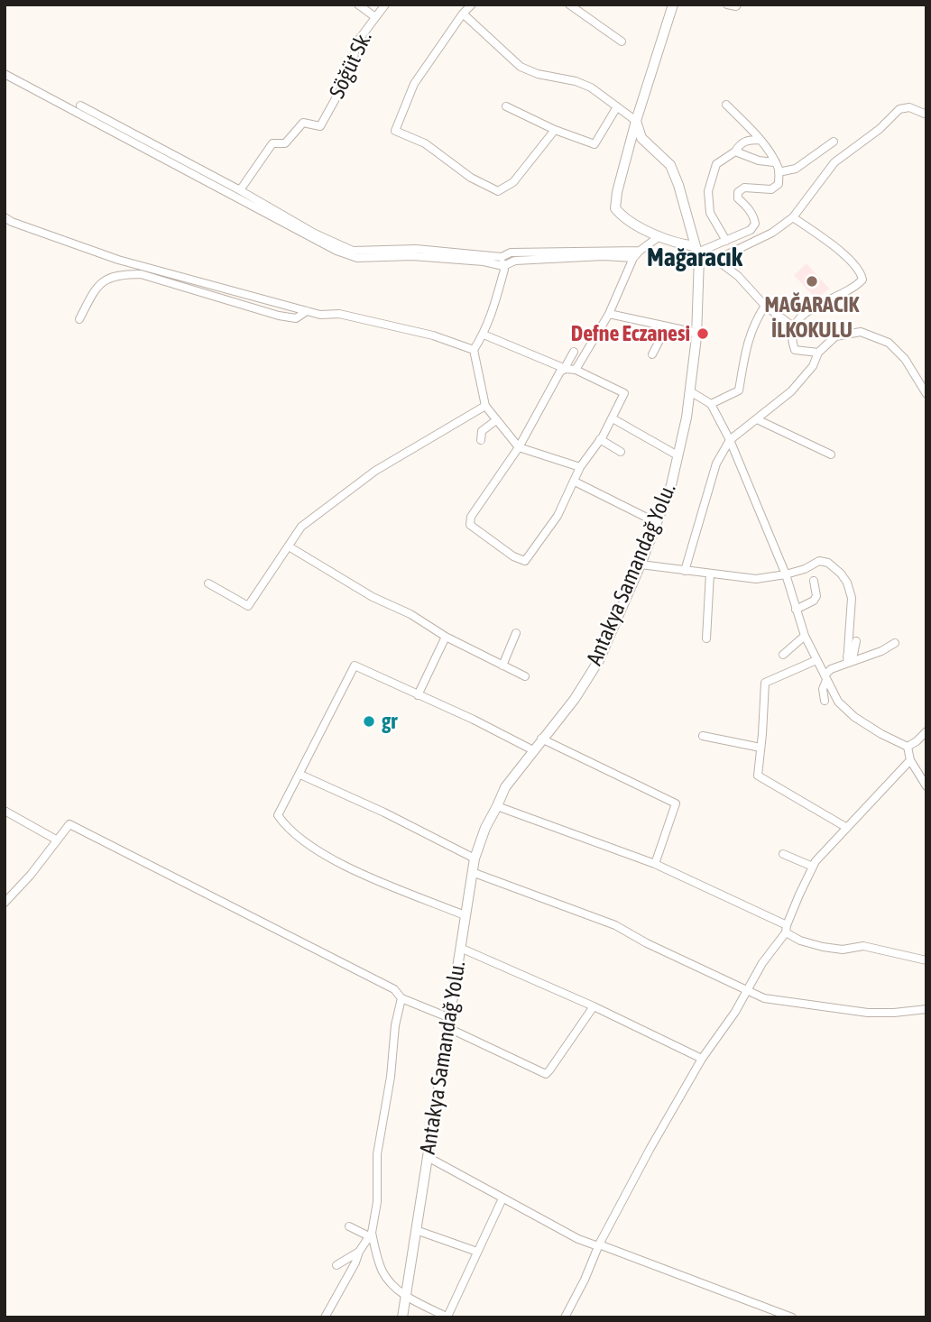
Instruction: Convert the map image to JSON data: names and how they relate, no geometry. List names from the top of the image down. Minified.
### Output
{"streets":{"street":["Söğüt Sk.","Antakya Samandağ Yolu."]},"districts":["Mağaracık"],"places":["MAĞARACIK İLKOKULU","Defne Eczanesi","gr"]}
